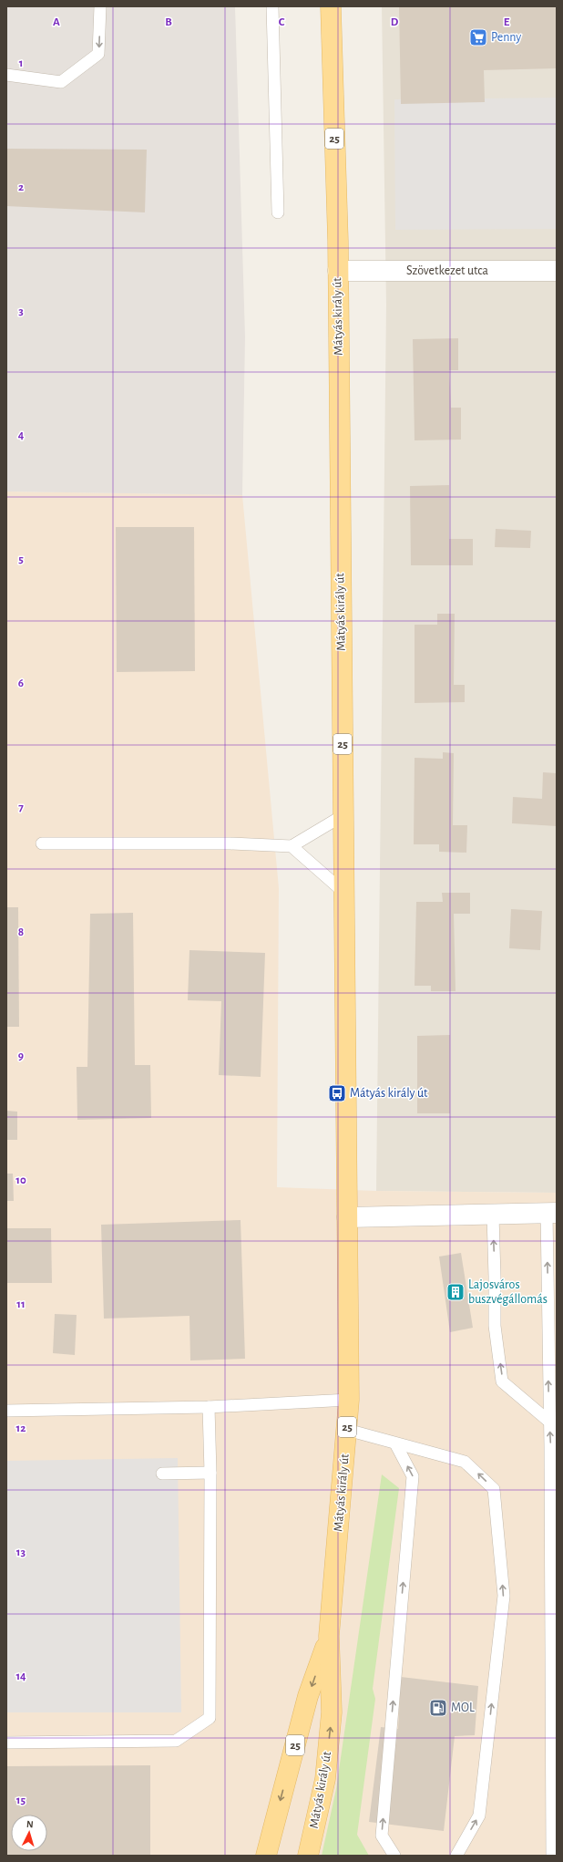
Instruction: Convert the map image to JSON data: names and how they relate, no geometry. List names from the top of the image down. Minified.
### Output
{"streets":{"main road":["25","Mátyás király út"],"street":["Szövetkezet utca"]},"crossings":[["Szövetkezet utca","Mátyás király út"]],"places":{"supermarket":["Penny"],"bus stop":["Mátyás király út"],"building":["Lajosváros buszvégállomás"],"fuel station":["MOL"]},"north":"top","grid":{"columns":["A","B","C","D","E"],"rows":["1","2","3","4","5","6","7","8","9","10","11","12","13","14","15"]}}
